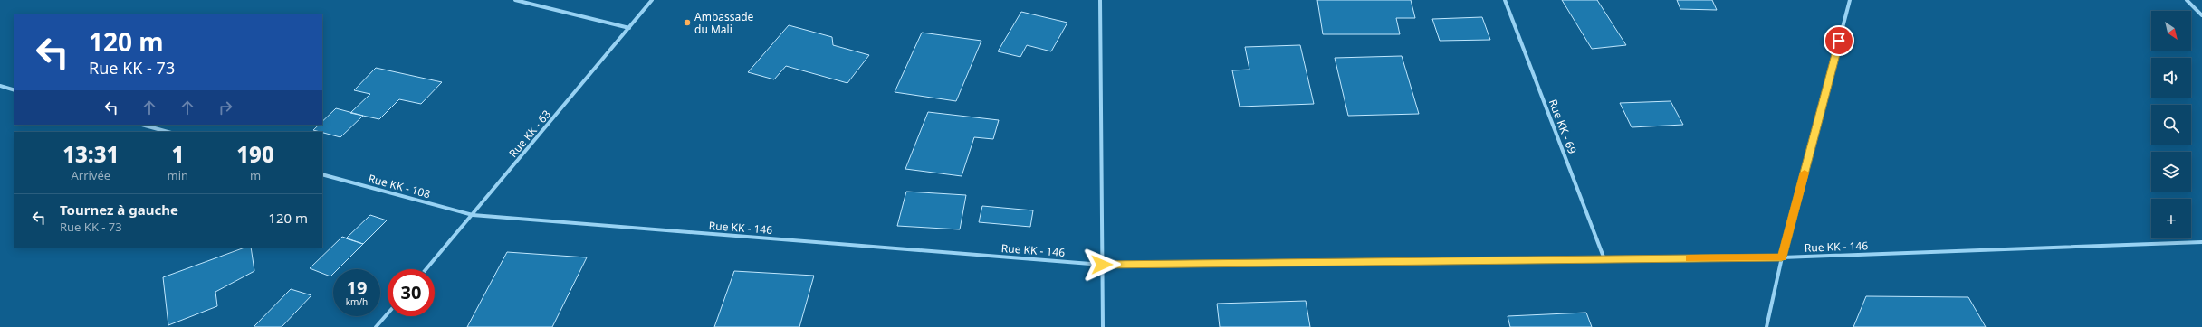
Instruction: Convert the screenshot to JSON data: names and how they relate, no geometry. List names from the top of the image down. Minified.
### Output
{"streets":{"street":["Rue KK - 69","Rue KK - 63","Rue KK - 108","Rue KK - 146"]},"crossings":[["Rue KK - 69","Rue KK - 146"],["Rue KK - 63","Rue KK - 108"],["Rue KK - 63","Rue KK - 146"],["Rue KK - 108","Rue KK - 146"]],"places":["Ambassade du Mali"],"north":"bottom right","page":{"map_buttons":"+","turn":["120 m","Rue KK - 73"],"eta":["13:31","Arrivée","1","min","190","m"],"list":[{"name":"Tournez à gauche","note":"Rue KK - 73","value":"120 m"}],"speed":"19 km/h","limit":"30"}}
